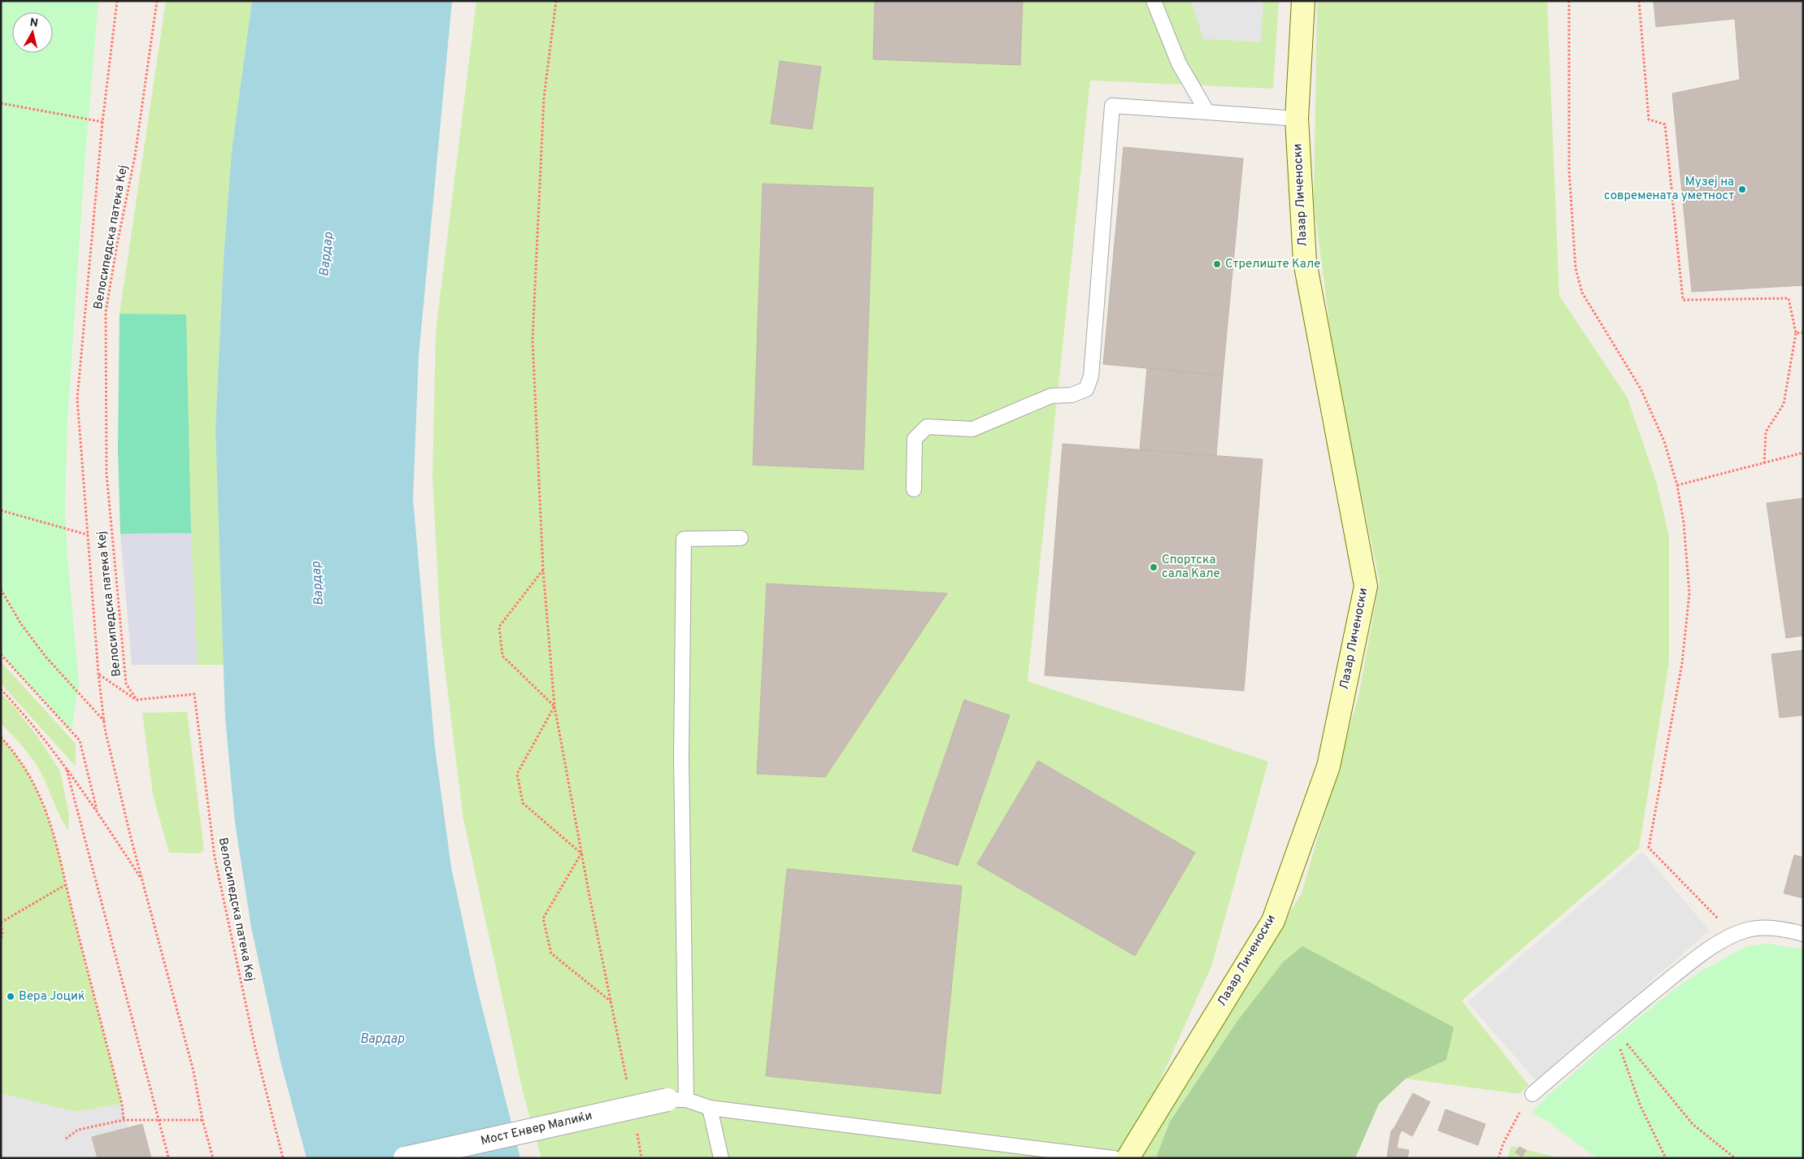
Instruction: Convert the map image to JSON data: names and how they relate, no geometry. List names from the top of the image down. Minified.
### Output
{"streets":{"street":["Лазар Личеноски","Мост Енвер Малиќи"],"path":["Велосипедска патека Кеј"]},"water":["Вардар"],"places":["Музеј на современата уметност","Стрелиште Кале","Спортска сала Кале","Вера Јоциќ"],"north":"top"}
